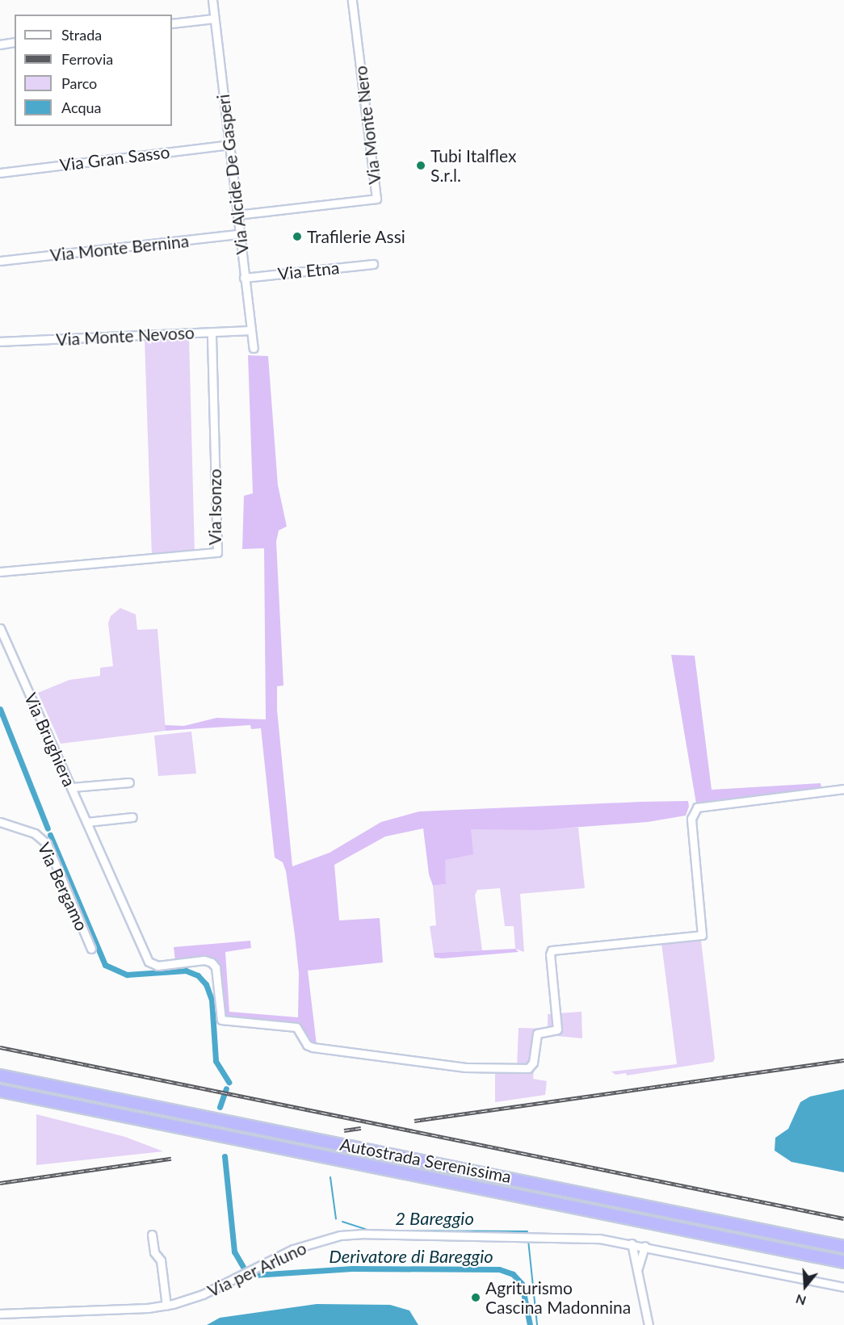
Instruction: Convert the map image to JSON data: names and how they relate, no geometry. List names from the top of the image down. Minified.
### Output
{"streets":{"highway":["Autostrada Serenissima"],"street":["Via Monte Nero","Via Gran Sasso","Via Alcide De Gasperi","Via Monte Bernina","Via Etna","Via Monte Nevoso","Via Isonzo","Via Brughiera","Via Bergamo","Via per Arluno"]},"crossings":[["Via Monte Nero","Via Alcide De Gasperi"],["Via Gran Sasso","Via Alcide De Gasperi"],["Via Alcide De Gasperi","Via Monte Bernina"],["Via Alcide De Gasperi","Via Etna"],["Via Alcide De Gasperi","Via Monte Nevoso"],["Via Monte Nevoso","Via Isonzo"]],"water":["2 Bareggio","Derivatore di Bareggio"],"places":["Tubi Italflex S.r.l.","Trafilerie Assi","Agriturismo Cascina Madonnina"],"legend":["Strada","Ferrovia","Parco","Acqua"],"north":"bottom"}
